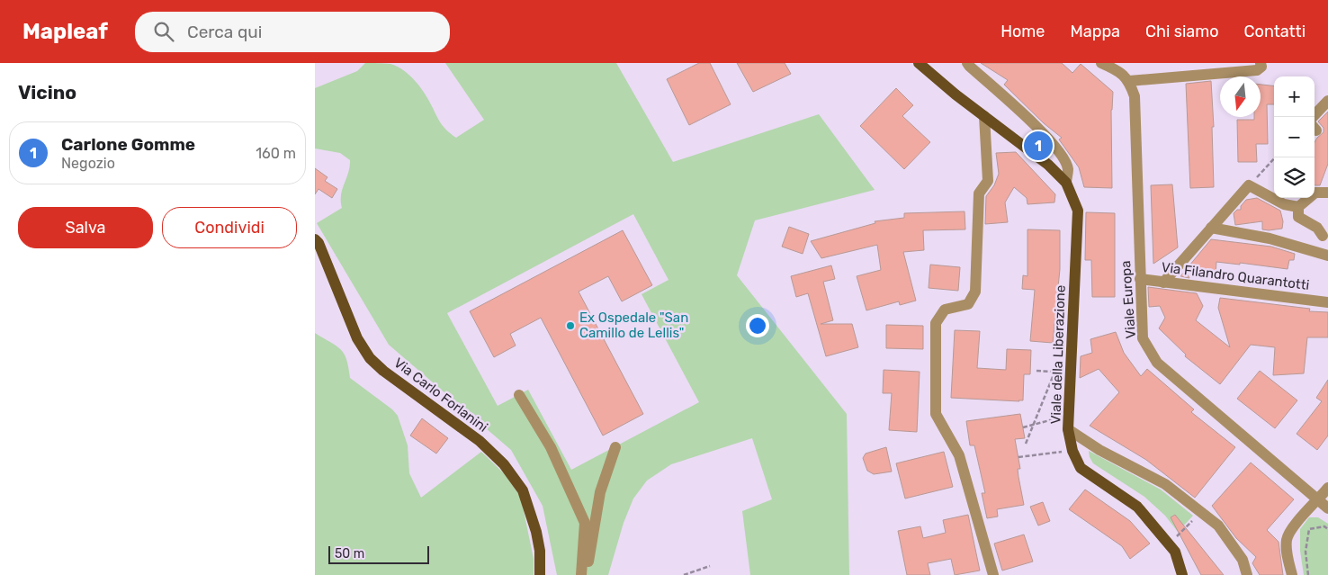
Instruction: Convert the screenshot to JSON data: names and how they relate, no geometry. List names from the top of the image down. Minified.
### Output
{"streets":{"main road":["Viale della Liberazione","Via Carlo Forlanini"],"street":["Via Filandro Quarantotti","Viale Europa"]},"crossings":[["Via Filandro Quarantotti","Viale Europa"]],"places":["Ex Ospedale \"San Camillo de Lellis\""],"scale_bar":"50 m","north":"bottom","page":{"header":"Mapleaf","search":"Cerca qui","nav":["Home","Mappa","Chi siamo","Contatti"],"heading":"Vicino","map_buttons":["+","−"],"list":[{"mark":"1","name":"Carlone Gomme","note":"Negozio","value":"160 m"}],"pins":"1","buttons":["Salva","Condividi"],"scale":"50 m"}}
